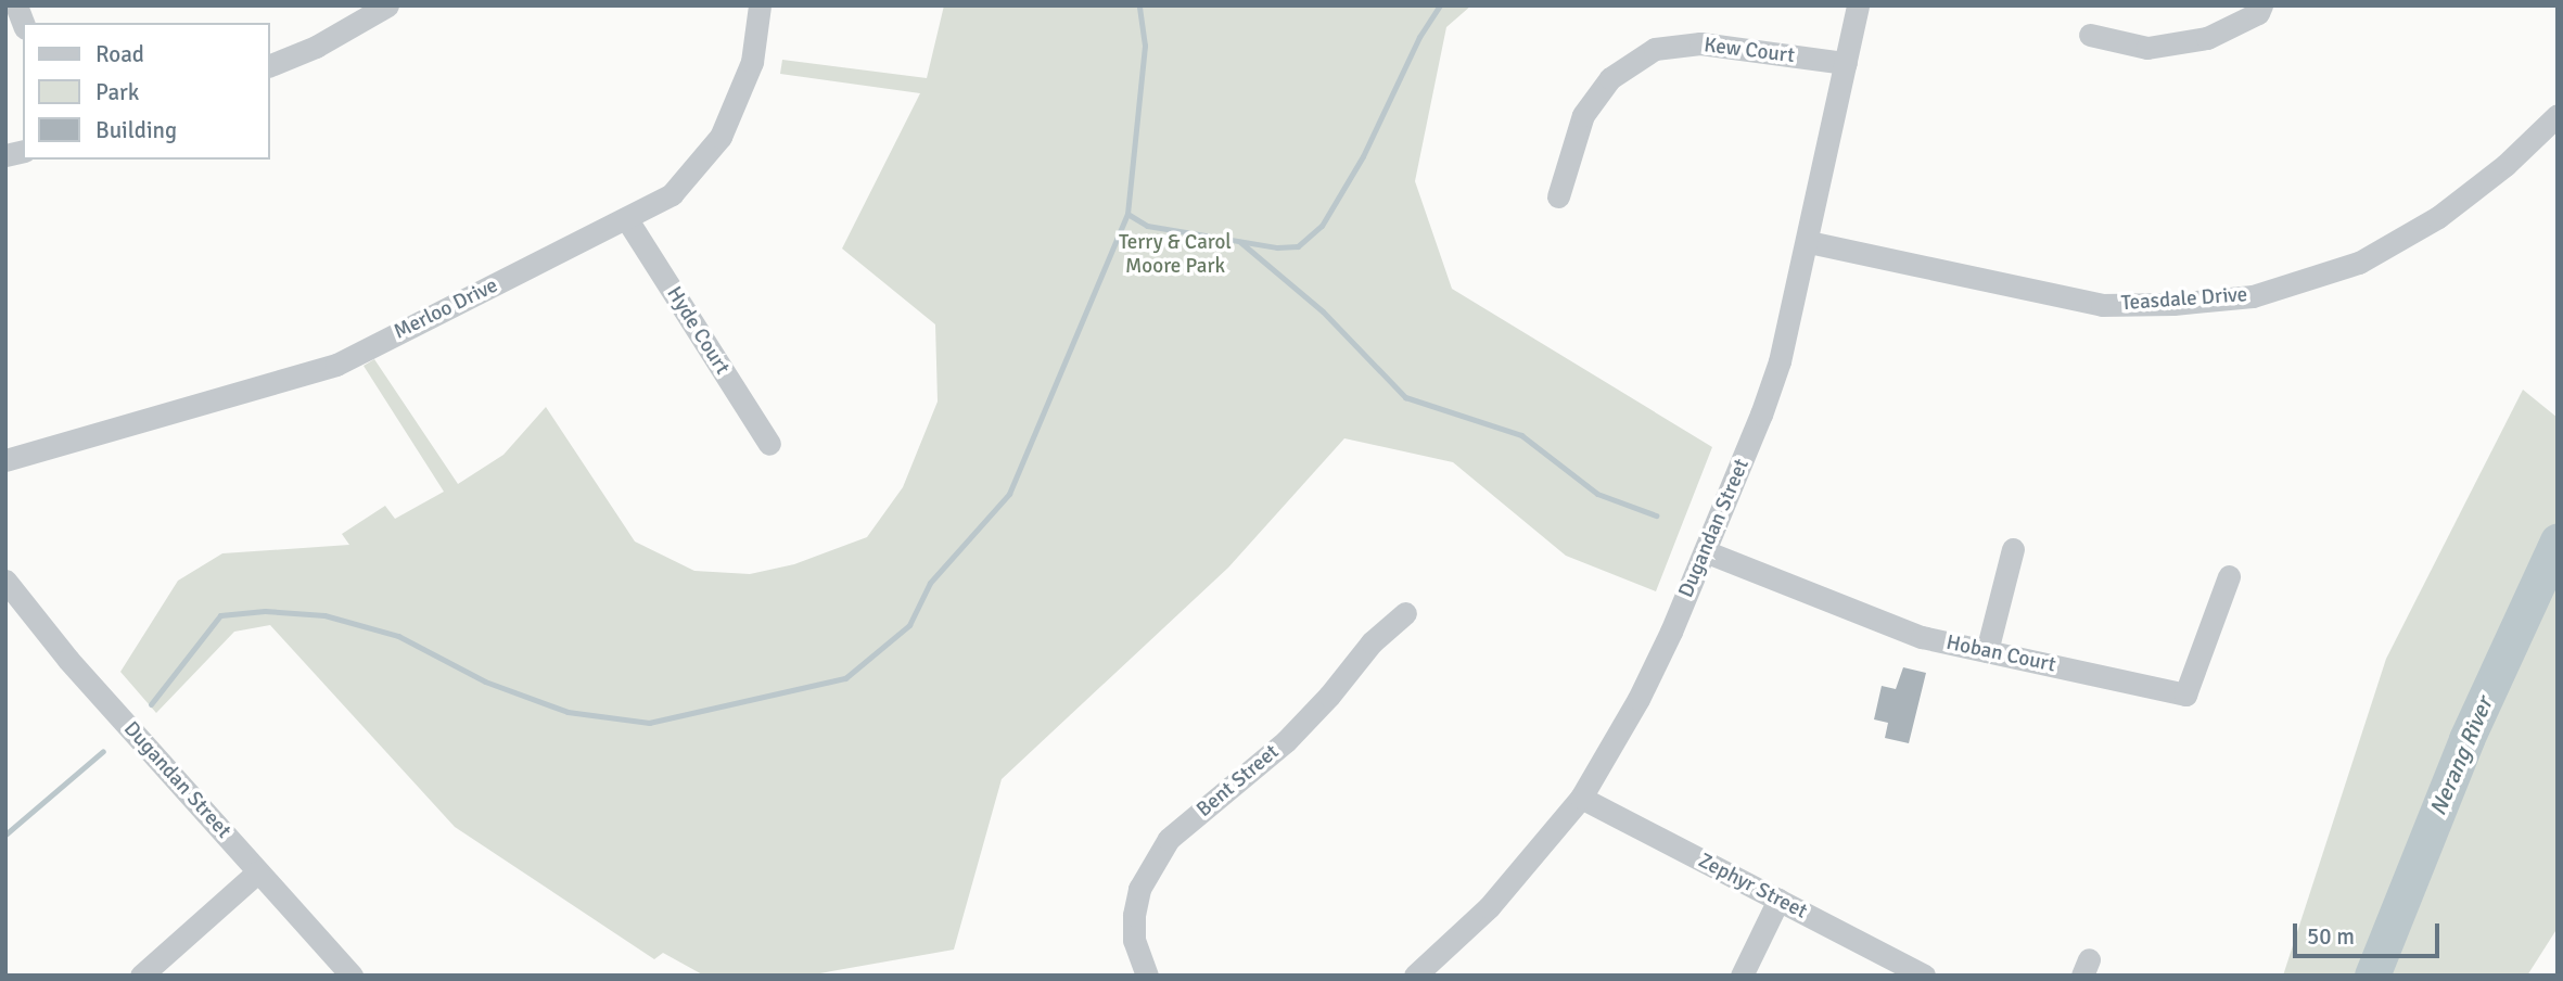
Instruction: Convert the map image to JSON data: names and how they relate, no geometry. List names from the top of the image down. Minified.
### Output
{"streets":{"street":["Kew Court","Teasdale Drive","Merloo Drive","Hyde Court","Dugandan Street","Hoban Court","Bent Street","Zephyr Street"]},"crossings":[["Kew Court","Dugandan Street"],["Teasdale Drive","Dugandan Street"],["Merloo Drive","Hyde Court"],["Dugandan Street","Hoban Court"],["Dugandan Street","Zephyr Street"]],"water":["Nerang River"],"parks":["Terry & Carol Moore Park"],"legend":["Road","Park","Building"],"scale_bar":"50 m"}
